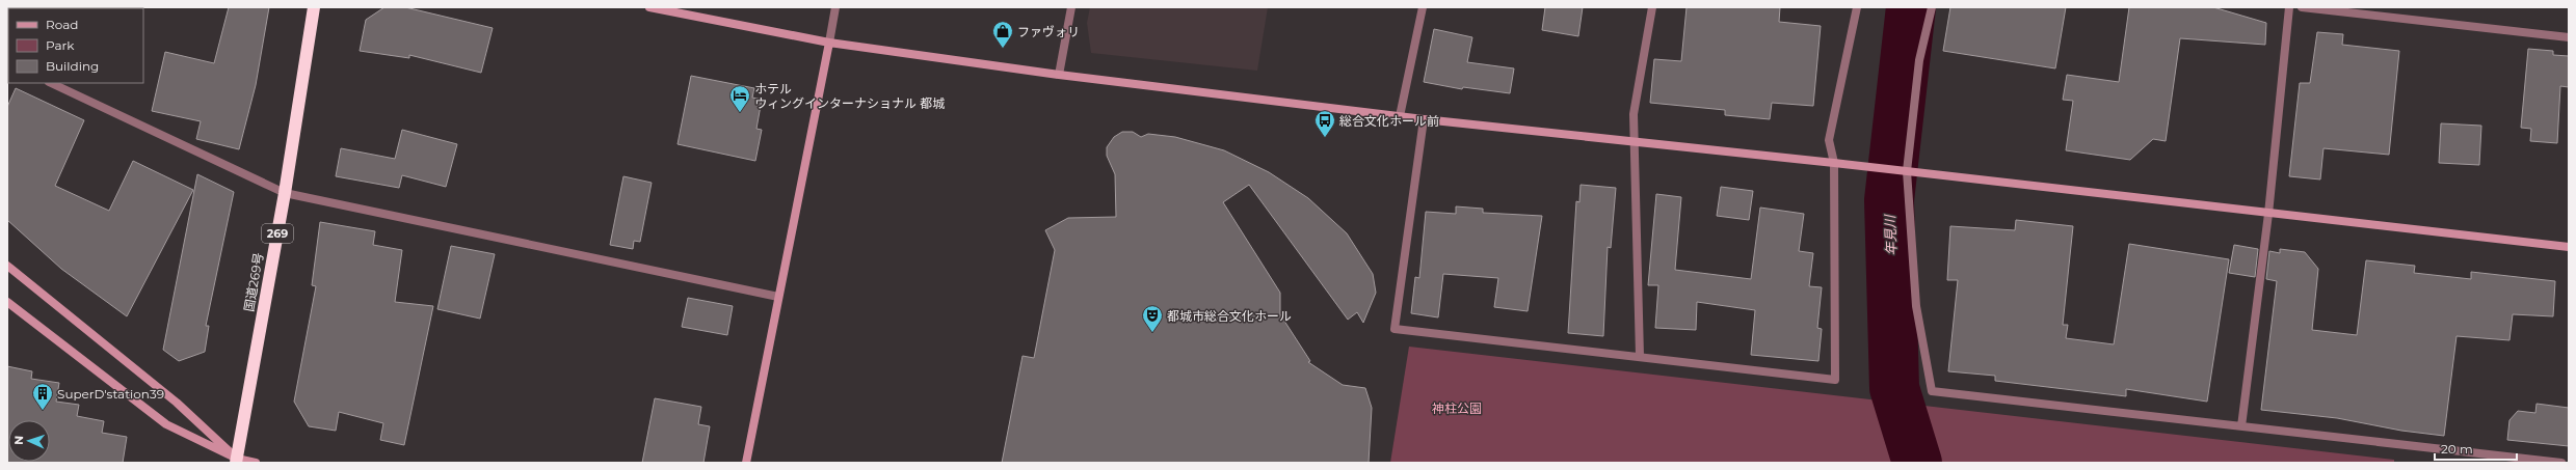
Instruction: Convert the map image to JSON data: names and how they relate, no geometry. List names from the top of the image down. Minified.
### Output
{"streets":{"highway":["269","国道269号"]},"water":["年見川"],"parks":["神柱公園"],"places":{"shop":["ファヴォリ"],"hotel":["ホテル ウィングインターナショナル 都城"],"bus stop":["総合文化ホール前"],"theatre":["都城市総合文化ホール"],"building":["SuperD'station39"]},"legend":["Road","Park","Building"],"scale_bar":"20 m","north":"left"}
